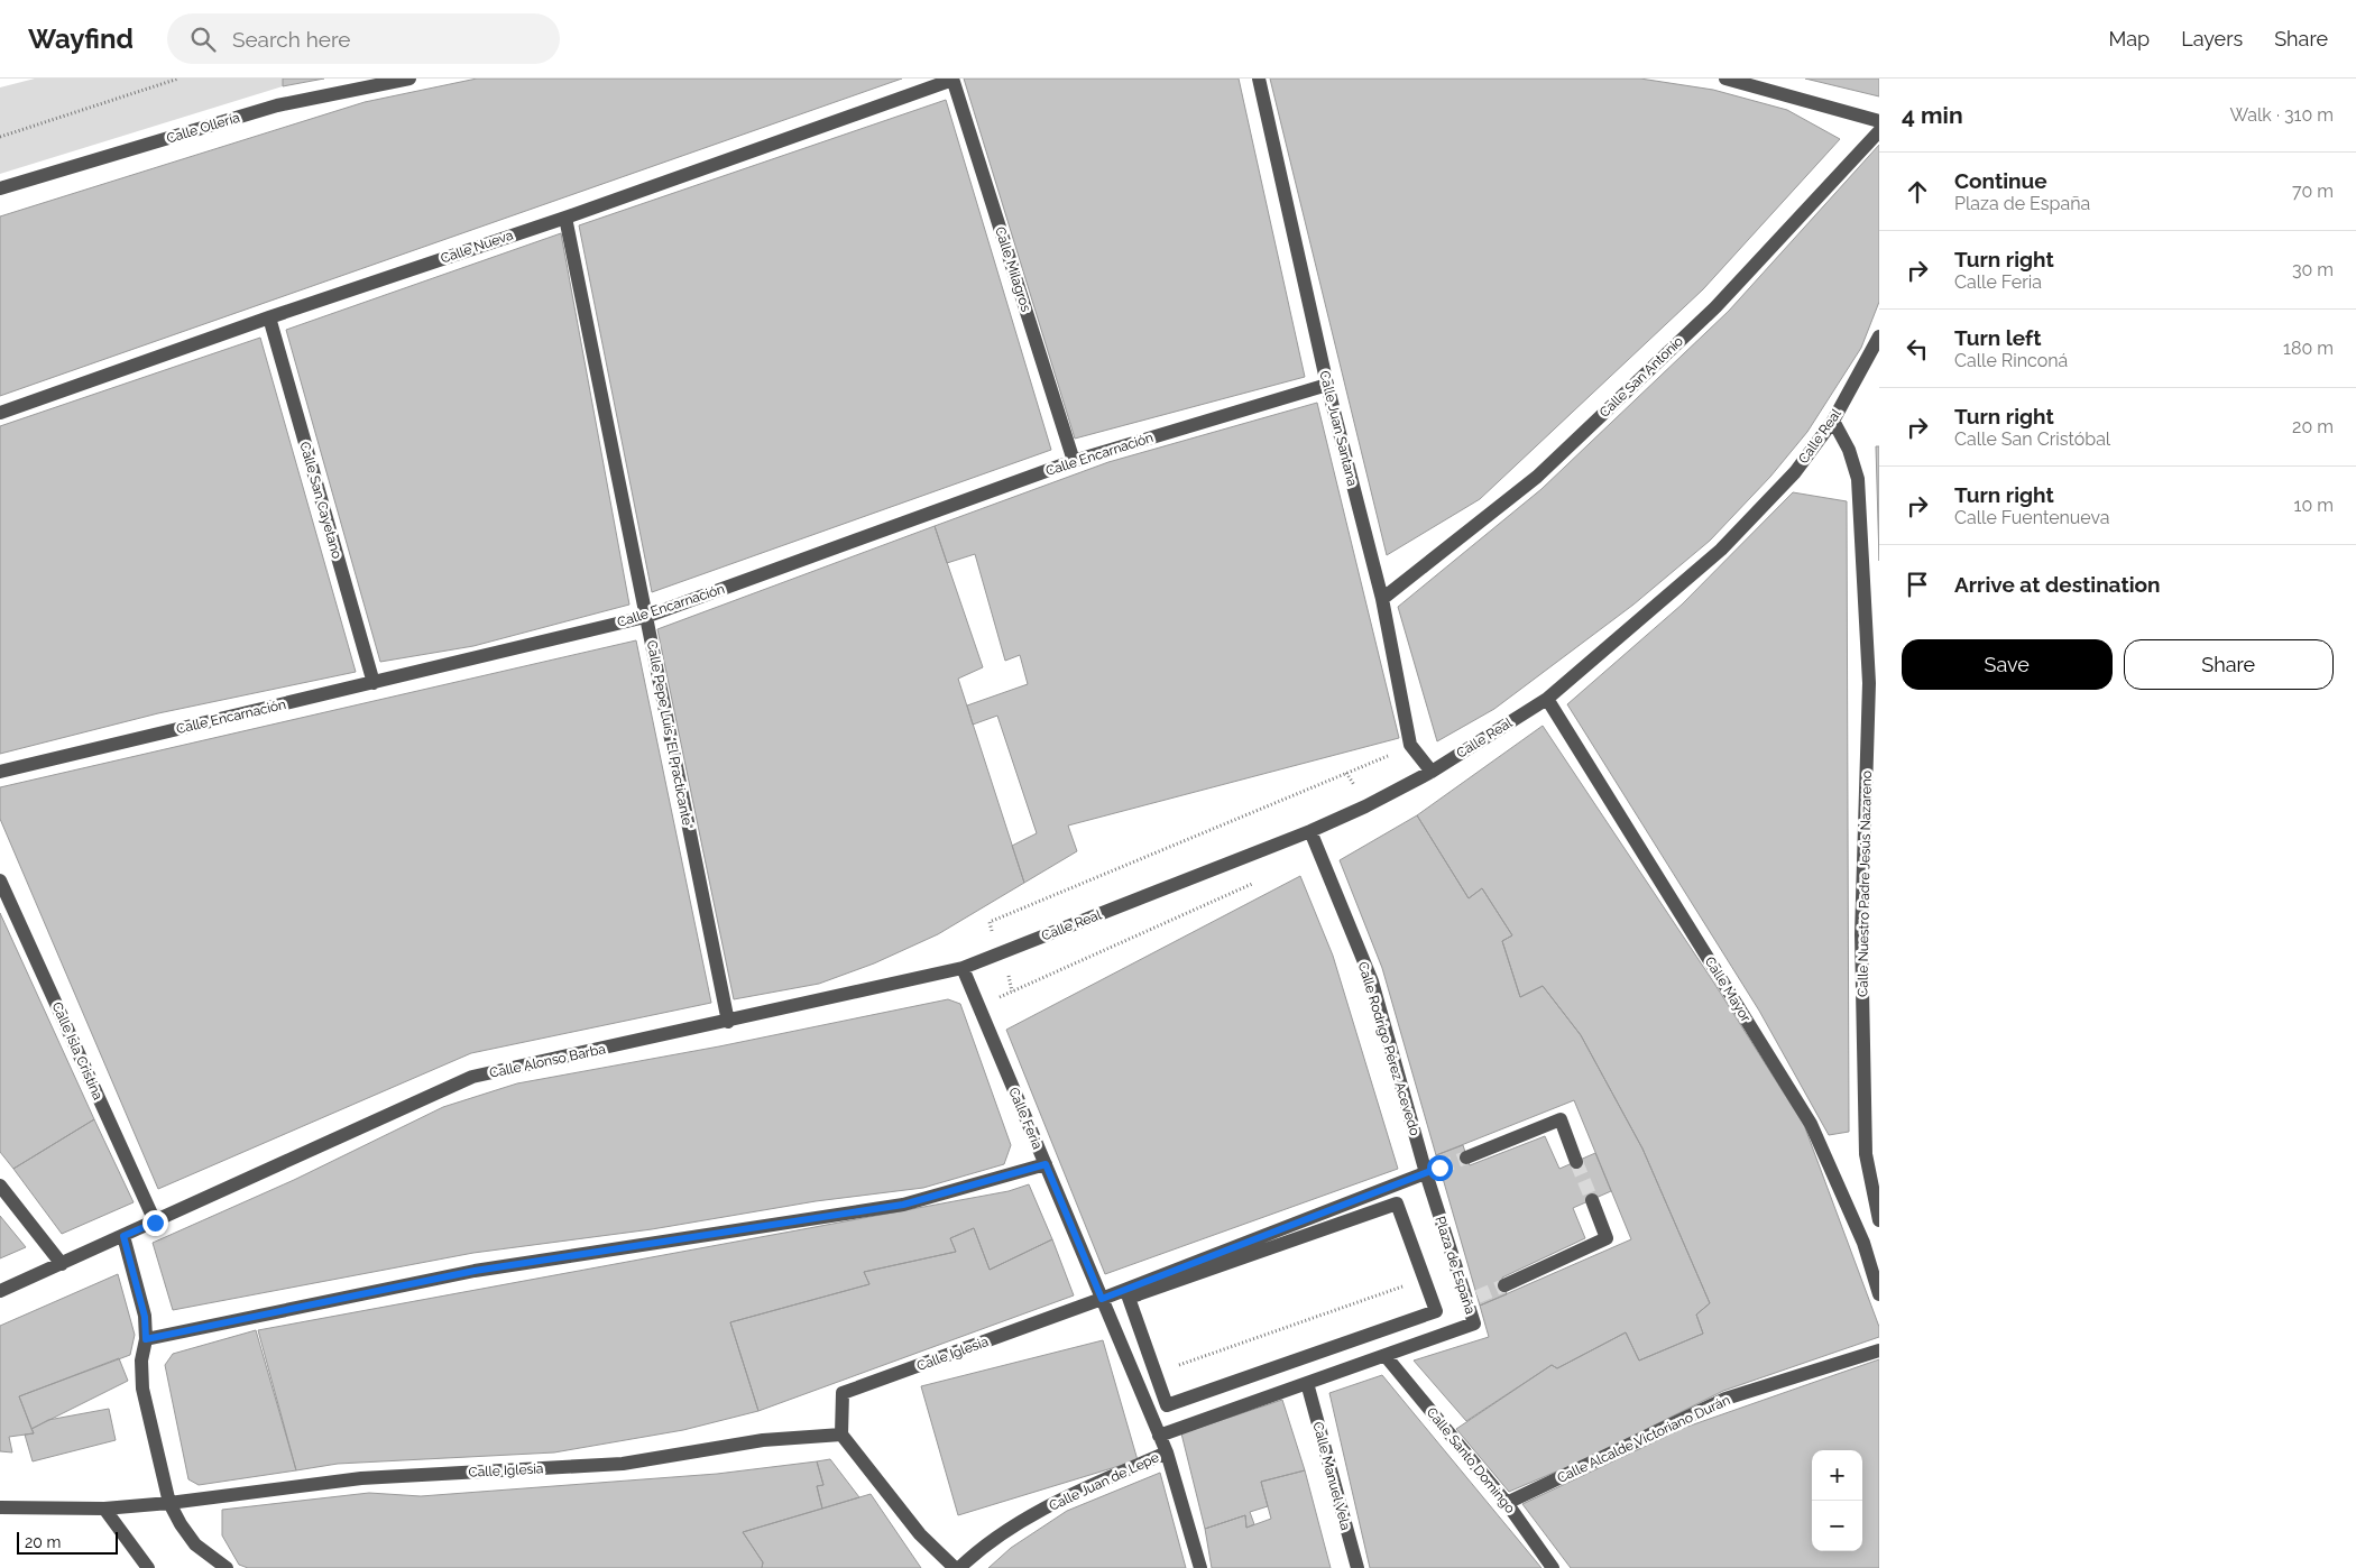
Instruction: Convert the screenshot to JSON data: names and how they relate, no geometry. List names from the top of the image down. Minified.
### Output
{"streets":{"street":["Calle Ollería","Calle Nueva","Calle Milagros","Calle San Antonio","Calle Juan Santana","Calle Real","Calle Encarnación","Calle San Cayetano","Calle Pepe Luis \"El Practicante\"","Calle Nuestro Padre Jesús Nazareno","Calle Mayor","Calle Rodrigo Pérez Acevedo","Calle Isla Cristina","Calle Alonso Barba","Calle Feria","Plaza de España","Calle Iglesia","Calle Alcalde Victoriano Durán","Calle Santo Domingo","Calle Manuel Vela","Calle Juan de Lepe"]},"crossings":[["Calle Nueva","Calle Milagros"],["Calle Nueva","Calle San Cayetano"],["Calle Nueva","Calle Pepe Luis \"El Practicante\""],["Calle Milagros","Calle Encarnación"],["Calle San Antonio","Calle Juan Santana"],["Calle Juan Santana","Calle Real"],["Calle Juan Santana","Calle Encarnación"],["Calle Real","Calle Nuestro Padre Jesús Nazareno"],["Calle Real","Calle Mayor"],["Calle Real","Calle Rodrigo Pérez Acevedo"],["Calle Real","Calle Alonso Barba"],["Calle Real","Calle Feria"],["Calle Encarnación","Calle San Cayetano"],["Calle Encarnación","Calle Pepe Luis \"El Practicante\""],["Calle Pepe Luis \"El Practicante\"","Calle Alonso Barba"],["Calle Rodrigo Pérez Acevedo","Plaza de España"],["Calle Isla Cristina","Calle Alonso Barba"],["Calle Alonso Barba","Calle Feria"],["Calle Feria","Calle Iglesia"],["Plaza de España","Calle Santo Domingo"],["Plaza de España","Calle Manuel Vela"],["Calle Alcalde Victoriano Durán","Calle Santo Domingo"]],"scale_bar":"20 m","page":{"header":"Wayfind","search":"Search here","nav":["Map","Layers","Share"],"heading":["4 min","Walk · 310 m"],"list":[["Continue","Plaza de España","70 m"],["Turn right","Calle Feria","30 m"],["Turn left","Calle Rinconá","180 m"],["Turn right","Calle San Cristóbal","20 m"],["Turn right","Calle Fuentenueva","10 m"],"Arrive at destination"],"buttons":["Save","Share"],"map_buttons":["+","−"],"scale":"20 m"}}
